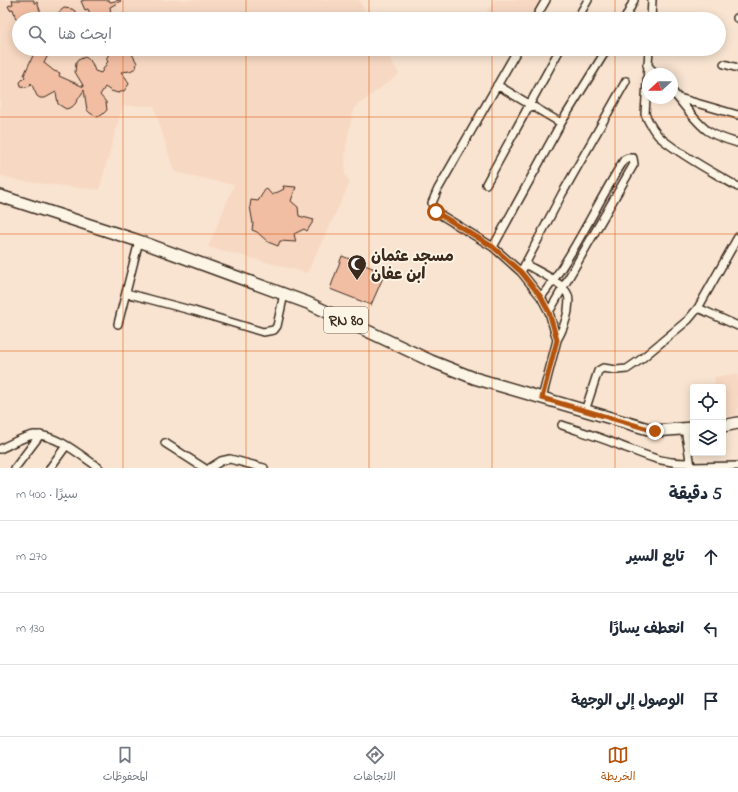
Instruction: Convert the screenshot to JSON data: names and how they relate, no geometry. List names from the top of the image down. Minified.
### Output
{"streets":{"main road":["RN 80"]},"places":{"mosque":["مسجد عثمان ابن عفان"]},"north":"left","page":{"search":"ابحث هنا","heading":["5 دقيقة","سيرًا · 400 m"],"list":[["تابع السير","270 m"],["انعطف يسارًا","130 m"],"الوصول إلى الوجهة"],"nav":["الخريطة","الاتجاهات","المحفوظات"]}}
